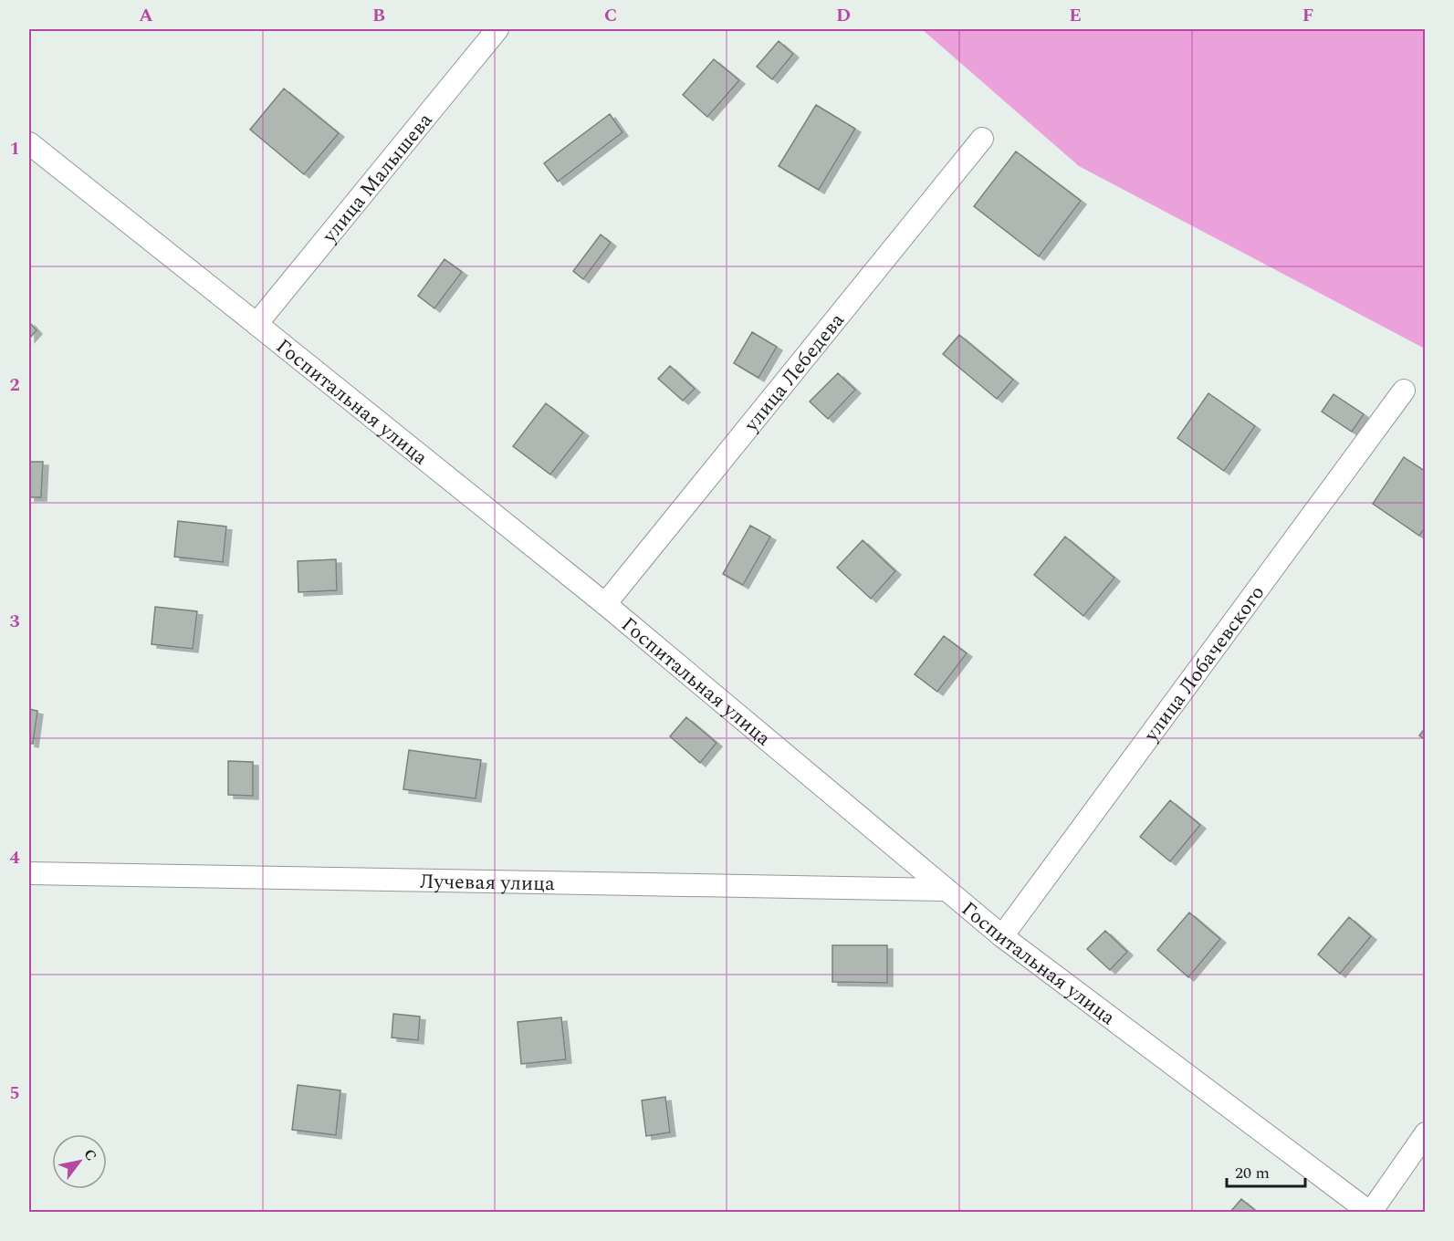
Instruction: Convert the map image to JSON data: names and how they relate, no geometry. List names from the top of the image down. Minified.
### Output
{"streets":{"street":["улица Малышева","улица Лебедева","Госпитальная улица","улица Лобачевского","Лучевая улица"]},"crossings":[["улица Малышева","Госпитальная улица"],["улица Лебедева","Госпитальная улица"],["Госпитальная улица","улица Лобачевского"],["Госпитальная улица","Лучевая улица"]],"scale_bar":"20 m","north":"top right","grid":{"columns":["A","B","C","D","E","F"],"rows":["1","2","3","4","5"]}}
